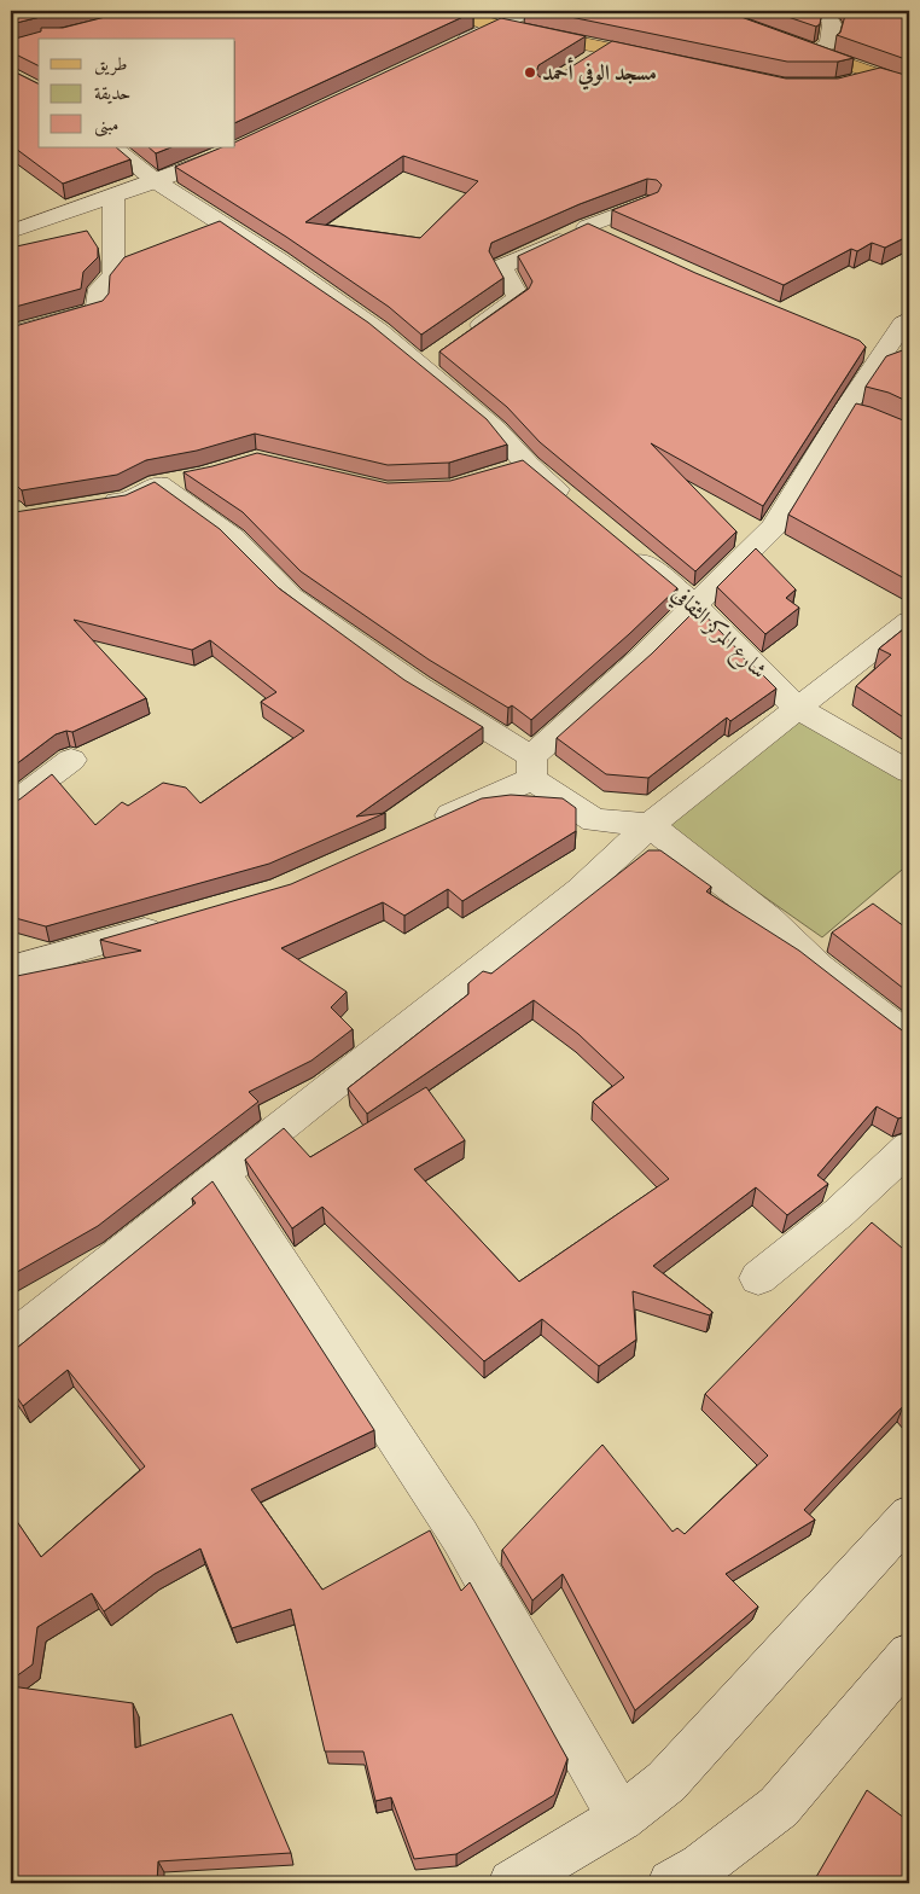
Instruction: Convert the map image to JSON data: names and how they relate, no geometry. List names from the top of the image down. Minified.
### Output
{"streets":{"street":["شارع المركز الثقافي"]},"places":["مسجد الوفي أحمد"],"legend":["طريق","حديقة","مبنى"]}
